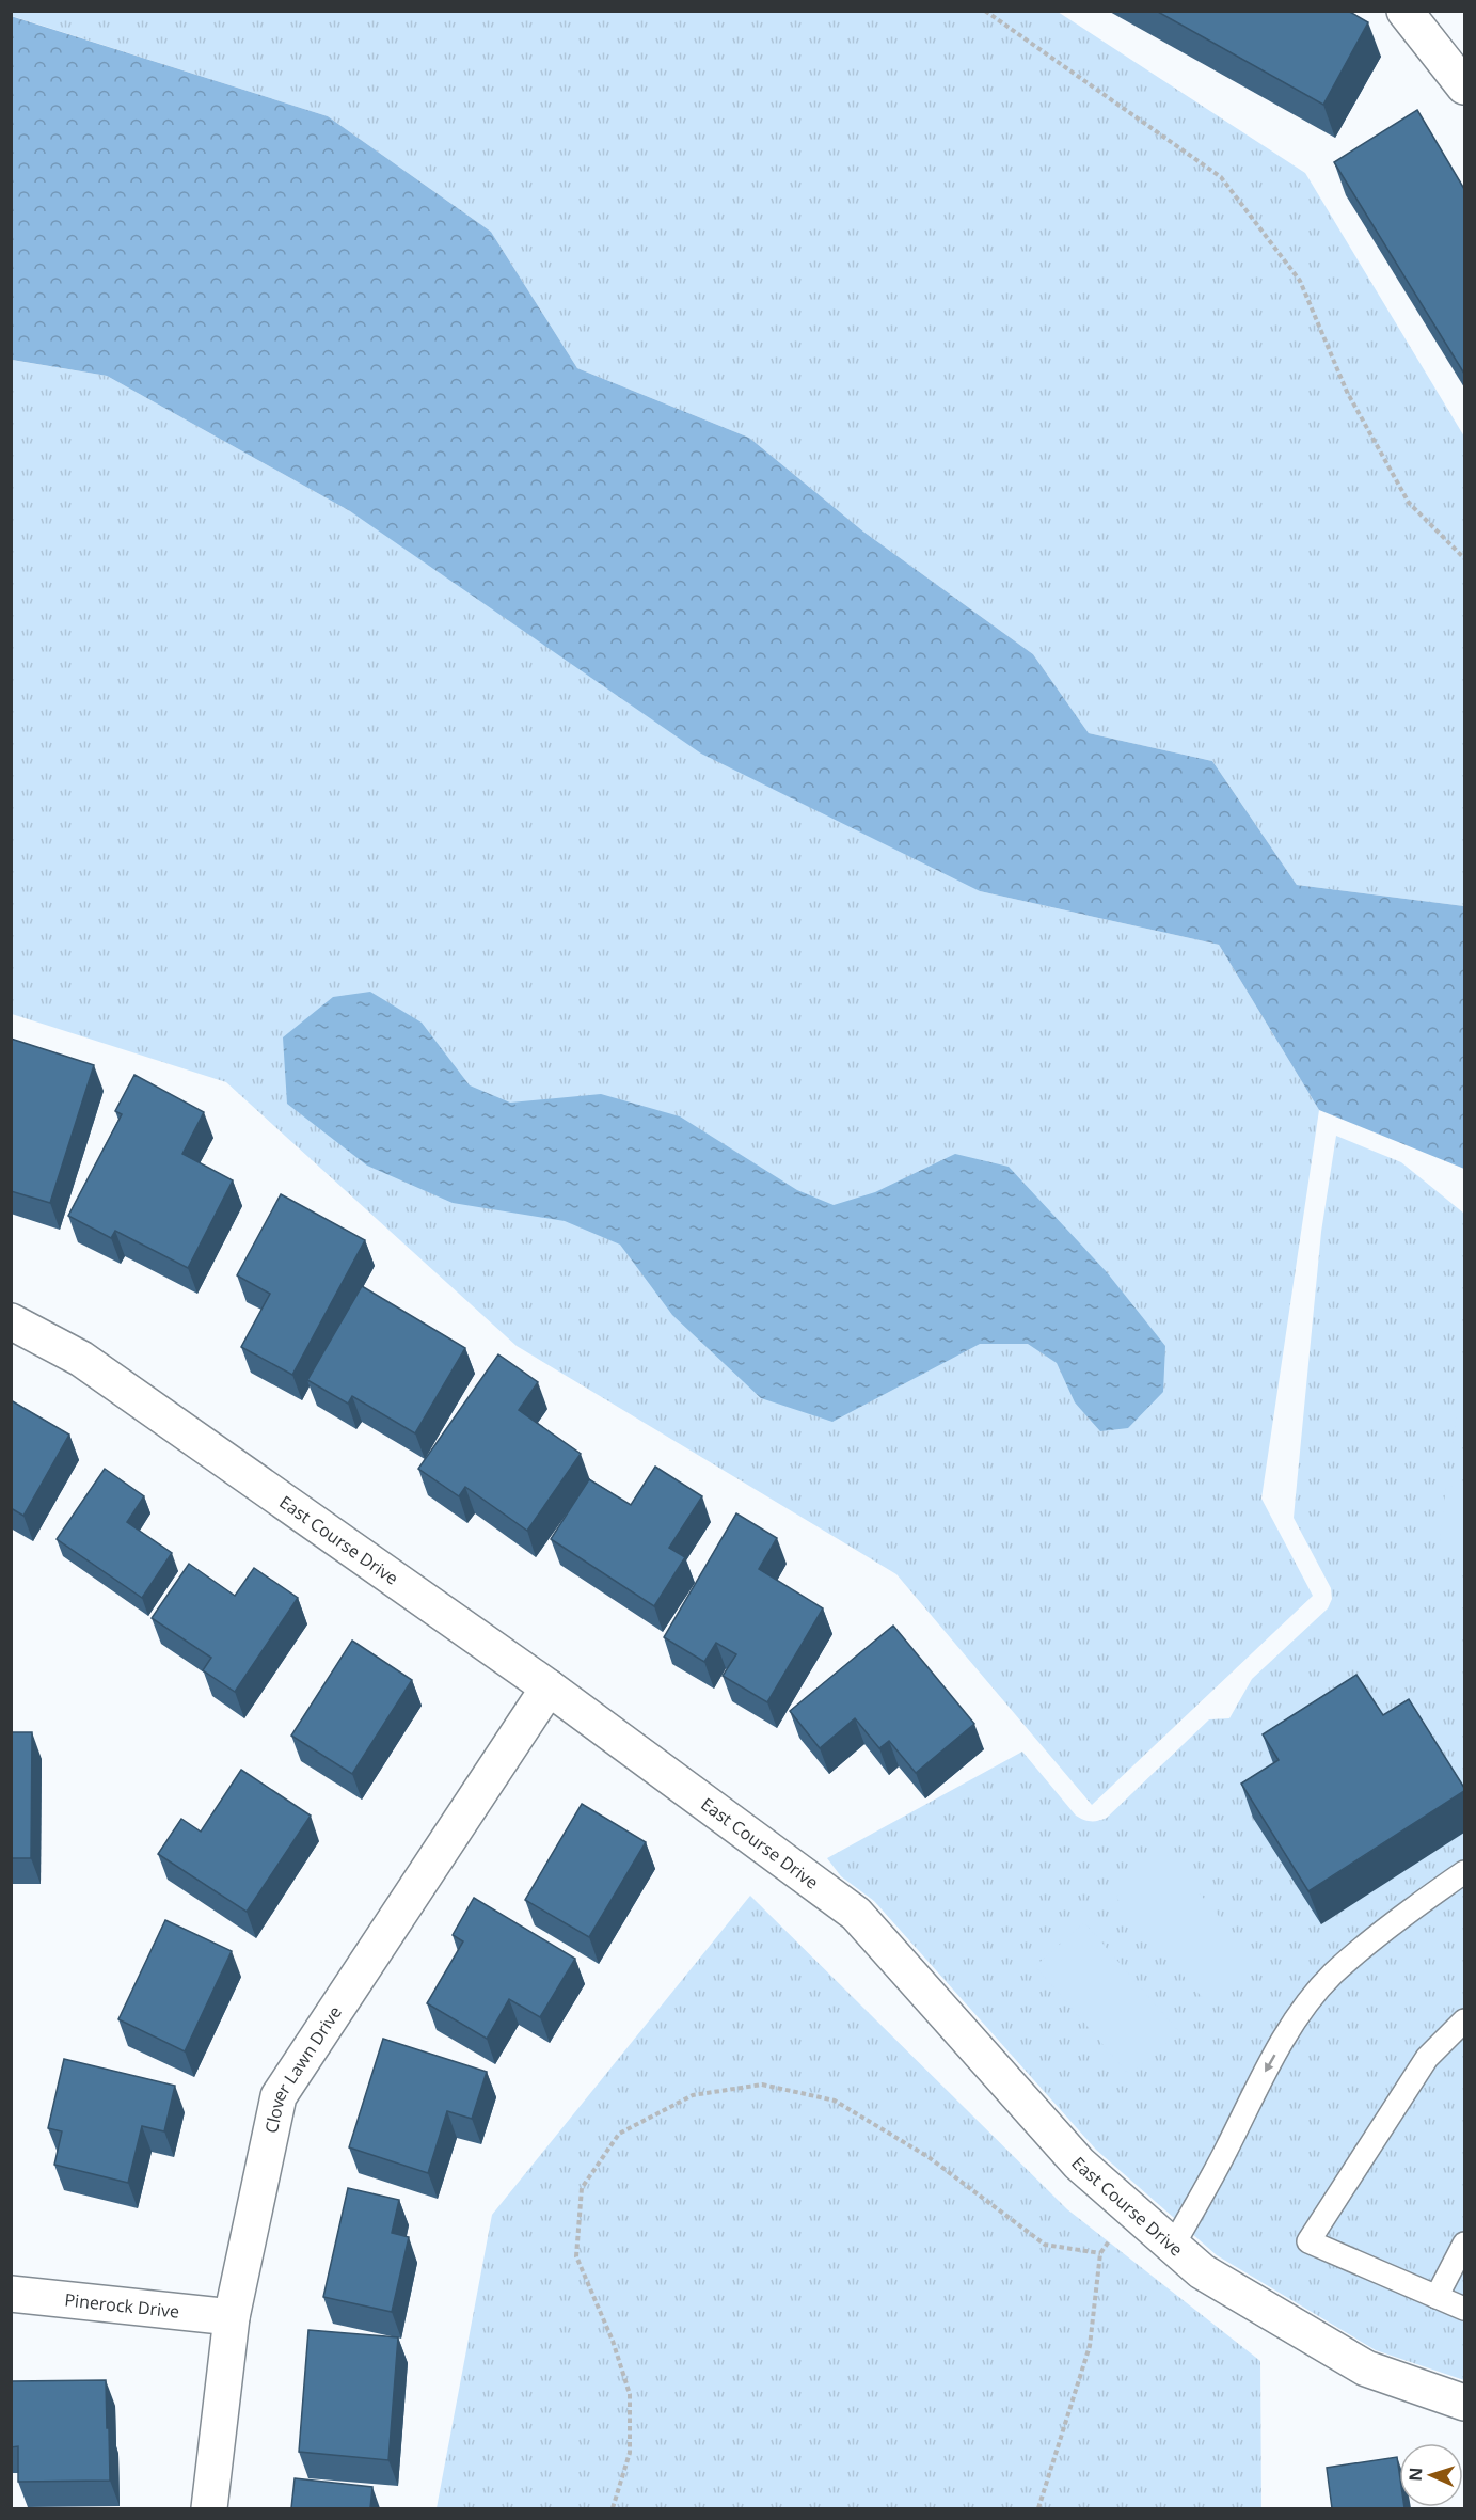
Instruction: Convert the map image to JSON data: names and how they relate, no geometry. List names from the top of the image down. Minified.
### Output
{"streets":{"street":["East Course Drive","Clover Lawn Drive","Pinerock Drive"]},"crossings":[["East Course Drive","Clover Lawn Drive"],["Clover Lawn Drive","Pinerock Drive"]],"north":"left"}
